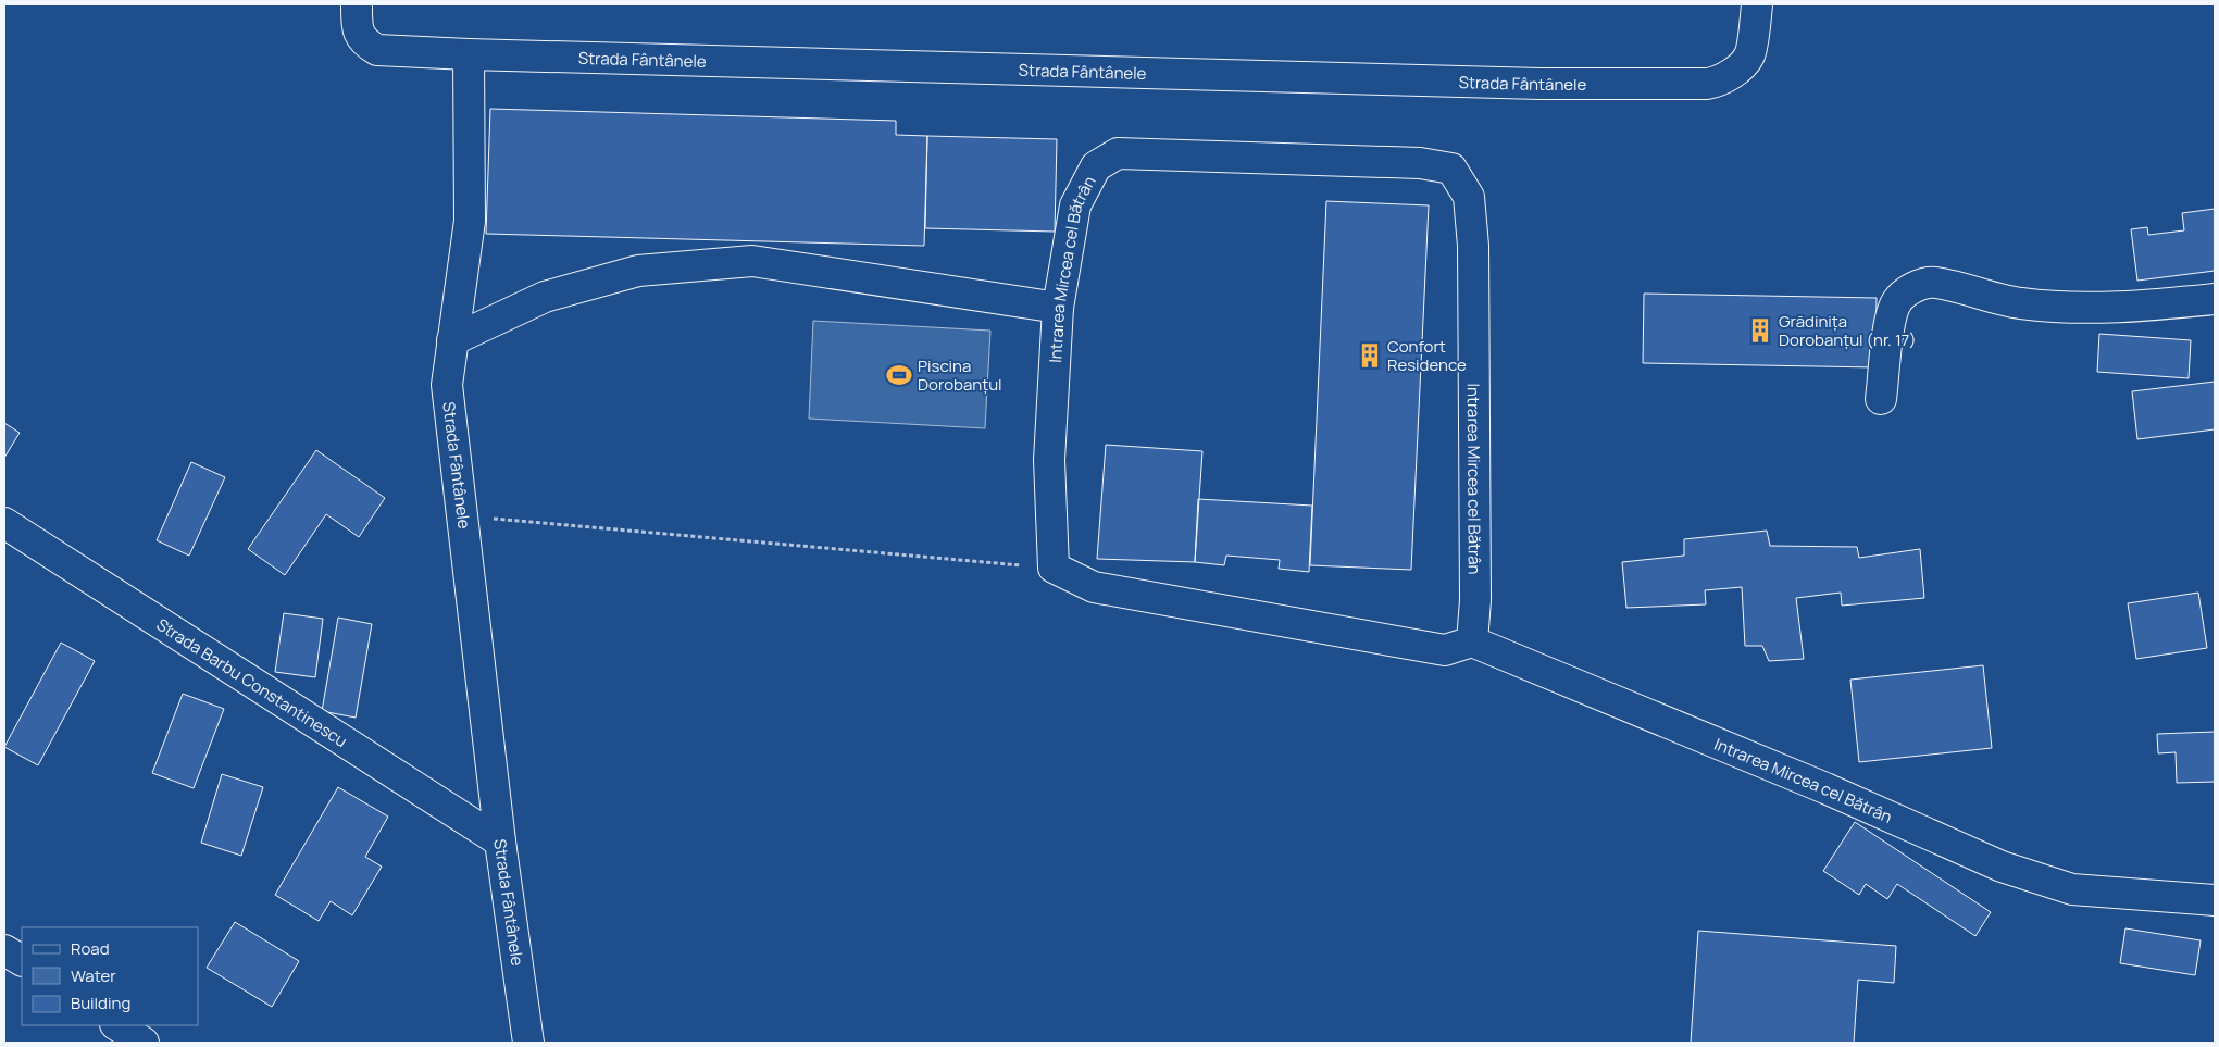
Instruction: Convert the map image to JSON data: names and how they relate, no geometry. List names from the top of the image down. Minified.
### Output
{"streets":{"street":["Strada Fântânele","Intrarea Mircea cel Bătrân","Strada Barbu Constantinescu"]},"crossings":[["Strada Fântânele","Strada Barbu Constantinescu"]],"places":{"building":["Grădinița Dorobanțul (nr. 17)","Confort Residence"],"sports":["Piscina Dorobanțul"]},"legend":["Road","Water","Building"]}
